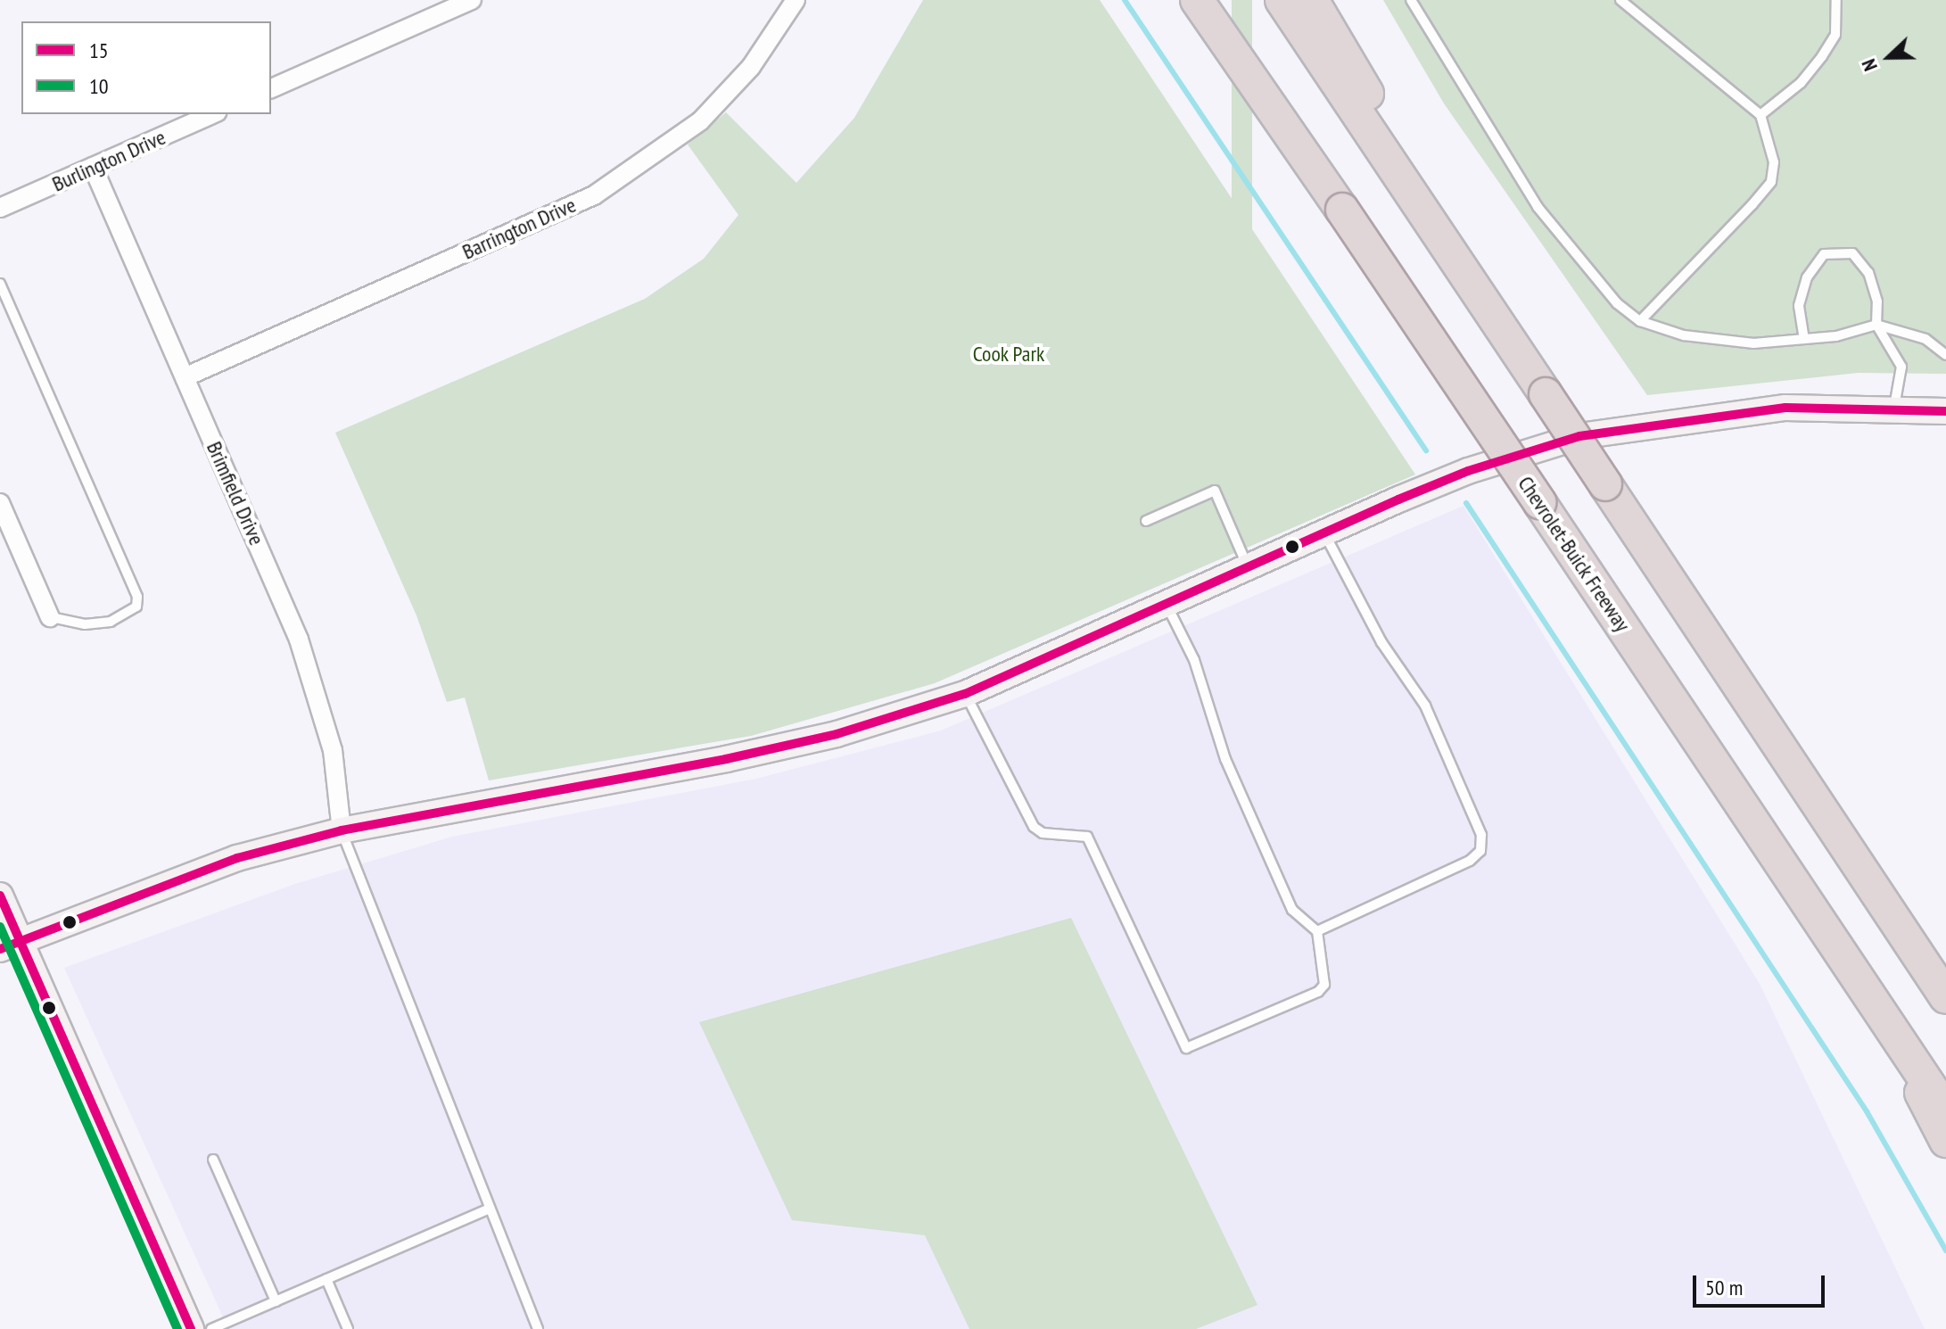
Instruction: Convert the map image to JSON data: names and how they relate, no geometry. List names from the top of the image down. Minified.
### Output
{"streets":{"highway":["Chevrolet-Buick Freeway"],"street":["Burlington Drive","Barrington Drive","Brimfield Drive"]},"crossings":[["Burlington Drive","Brimfield Drive"],["Barrington Drive","Brimfield Drive"]],"parks":["Cook Park"],"lines":["transit line 15","transit line 10"],"legend":["15","10"],"scale_bar":"50 m","north":"left"}
